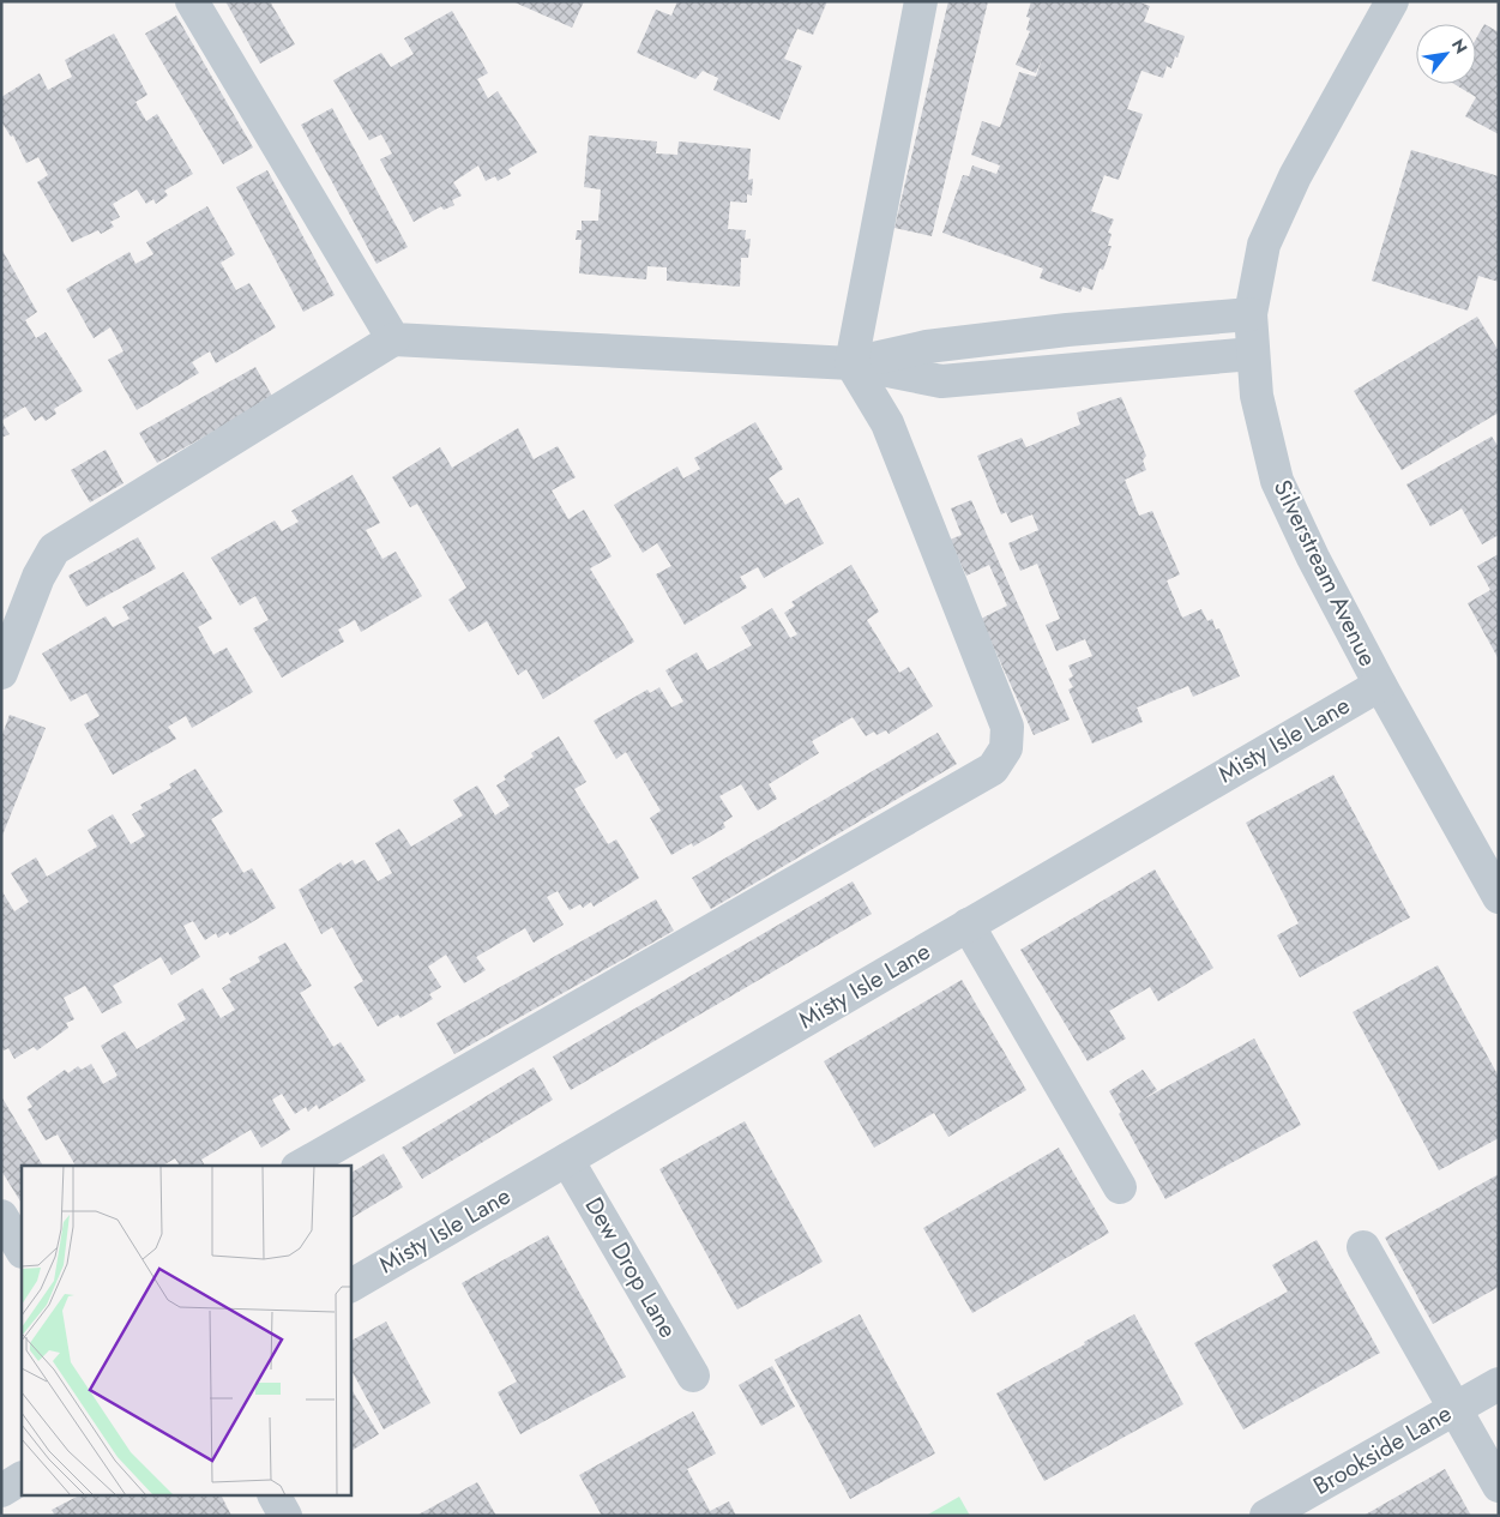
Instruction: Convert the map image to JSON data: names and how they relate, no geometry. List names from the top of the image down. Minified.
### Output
{"streets":{"street":["Silverstream Avenue","Misty Isle Lane","Dew Drop Lane","Brookside Lane"]},"crossings":[["Silverstream Avenue","Misty Isle Lane"],["Misty Isle Lane","Dew Drop Lane"]],"north":"top right"}
